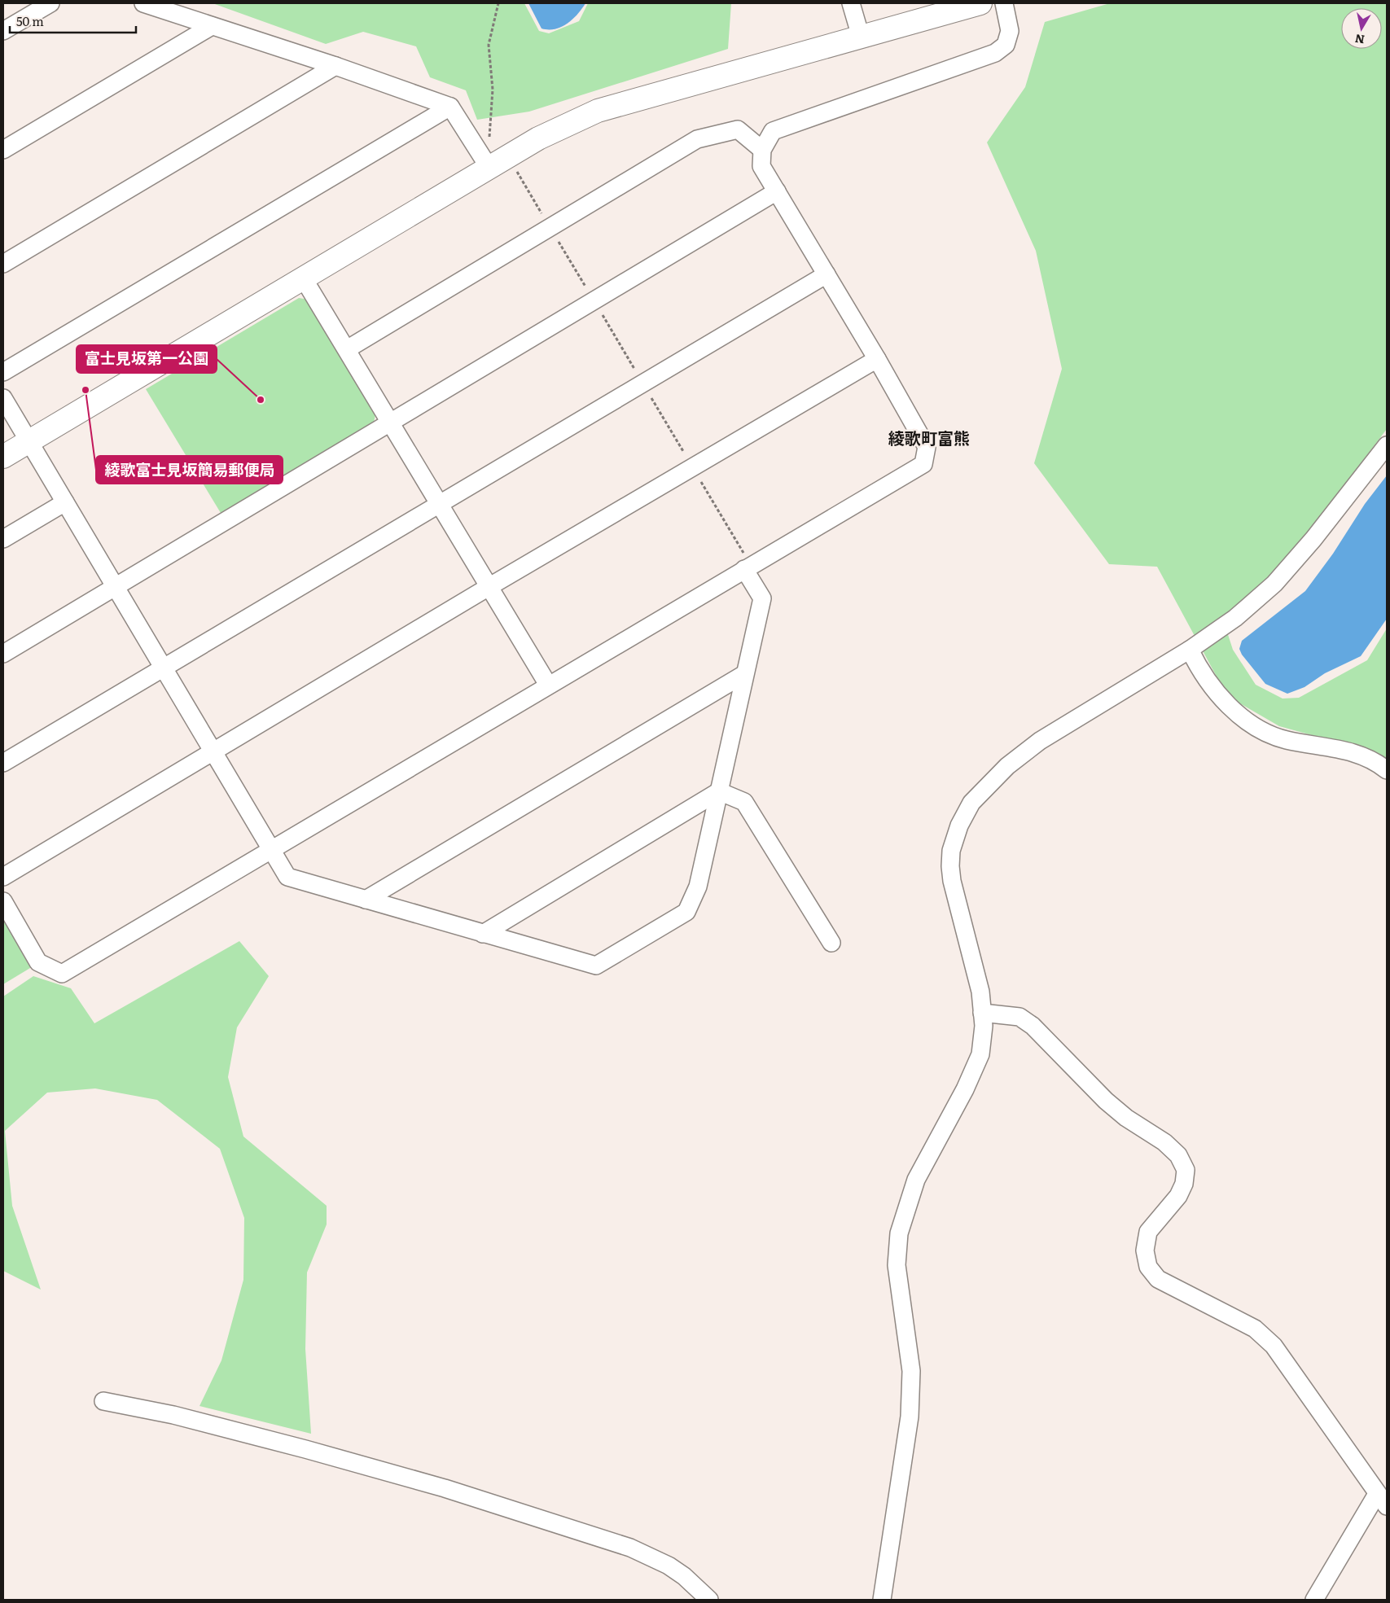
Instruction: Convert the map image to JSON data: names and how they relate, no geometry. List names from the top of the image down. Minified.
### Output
{"districts":["綾歌町富熊"],"places":["綾歌富士見坂簡易郵便局","富士見坂第一公園"],"scale_bar":"50 m","north":"bottom"}
